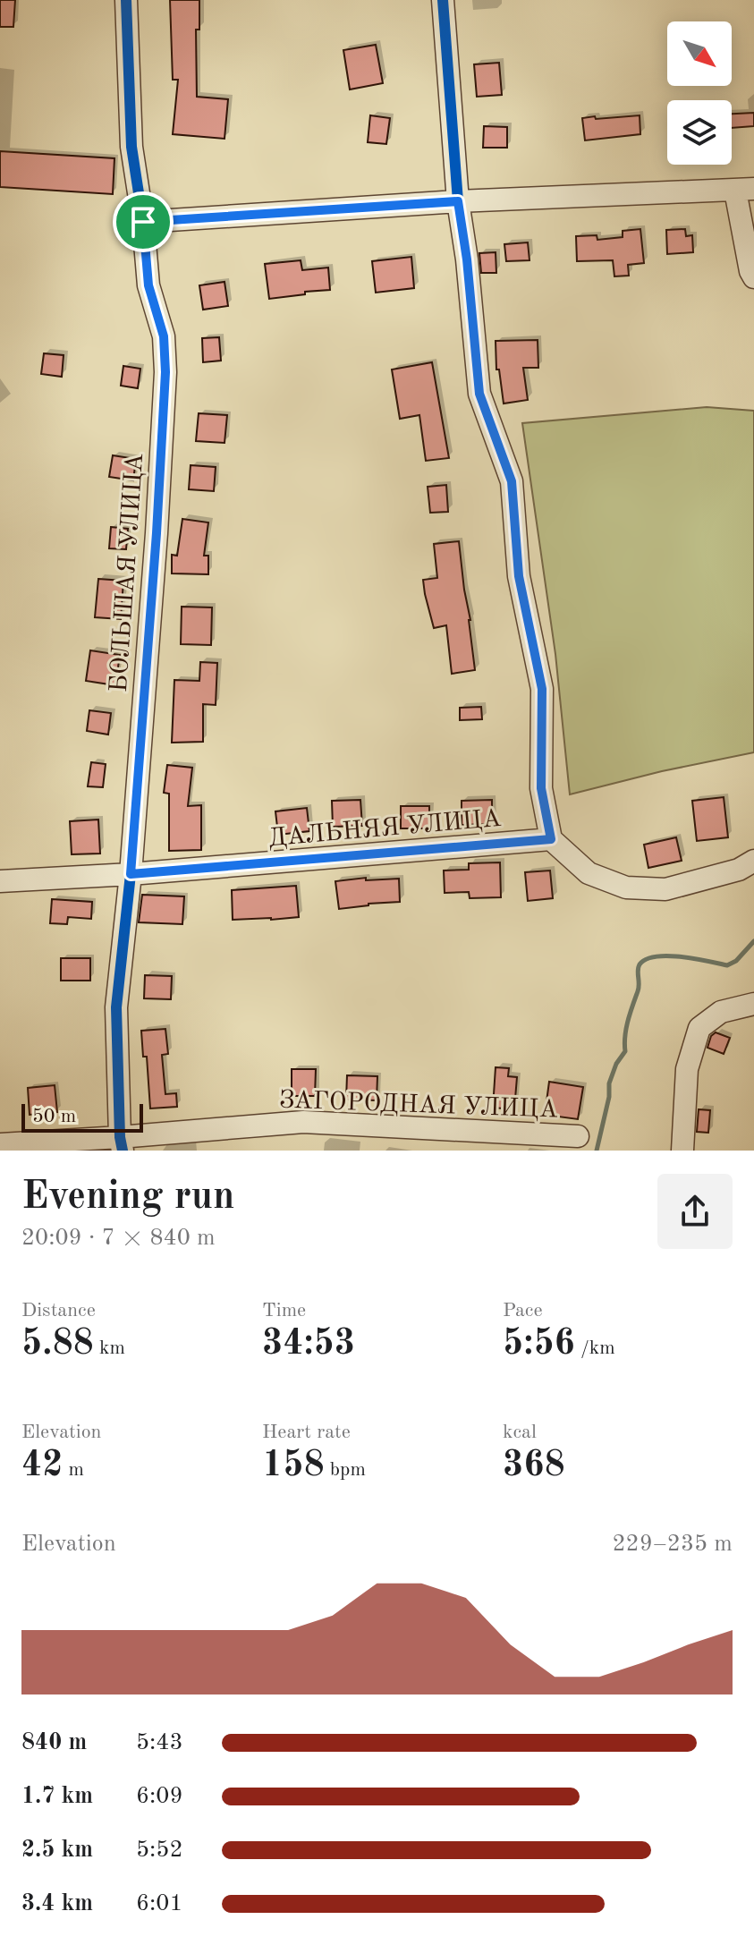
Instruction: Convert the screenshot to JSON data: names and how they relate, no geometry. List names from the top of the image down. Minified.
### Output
{"streets":{"street":["БОЛЬШАЯ УЛИЦА","ДАЛЬНЯЯ УЛИЦА","ЗАГОРОДНАЯ УЛИЦА"]},"crossings":[["БОЛЬШАЯ УЛИЦА","ДАЛЬНЯЯ УЛИЦА"],["БОЛЬШАЯ УЛИЦА","ЗАГОРОДНАЯ УЛИЦА"]],"scale_bar":"50 m","north":"bottom right","page":{"scale":"50 m","heading":["Evening run","20:09 · 7 × 840 m"],"stats":[["Distance","5.88 km"],["Time","34:53"],["Pace","5:56 /km"],["Elevation","42 m"],["Heart rate","158 bpm"],["kcal","368"]],"chart":["Elevation","229–235 m"],"list":[{"name":"840 m","note":"5:43"},{"name":"1.7 km","note":"6:09"},{"name":"2.5 km","note":"5:52"},{"name":"3.4 km","note":"6:01"}]}}
